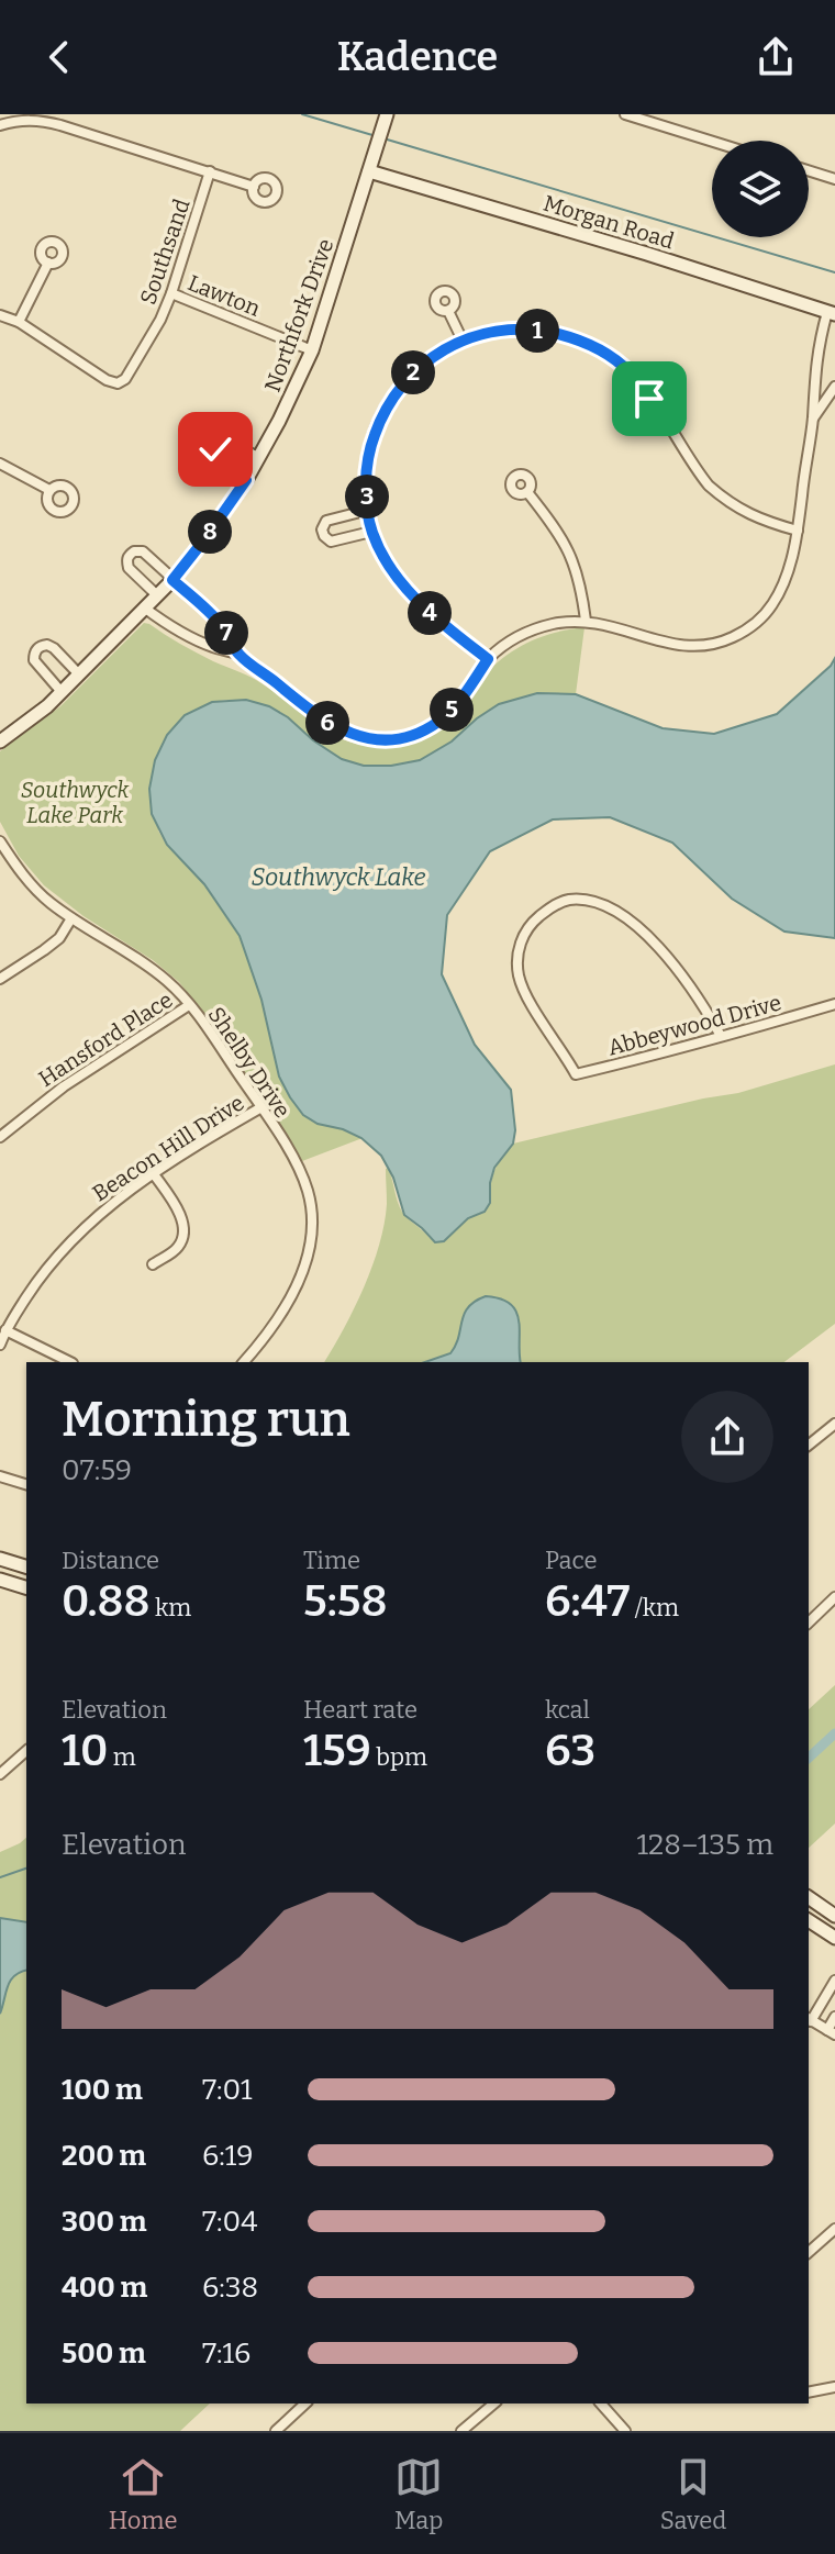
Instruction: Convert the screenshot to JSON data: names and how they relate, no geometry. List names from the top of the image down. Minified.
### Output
{"streets":{"street":["Morgan Road","Southsand","Lawton","Northfork Drive","Abbeywood Drive","Hansford Place","Shelby Drive","Beacon Hill Drive"]},"crossings":[["Morgan Road","Northfork Drive"],["Southsand","Lawton"],["Lawton","Northfork Drive"],["Hansford Place","Shelby Drive"],["Shelby Drive","Beacon Hill Drive"]],"water":["Southwyck Lake"],"parks":["Southwyck Lake Park"],"page":{"header":"Kadence","pins":["1","2","3","8","4","7","5","6"],"heading":["Morning run","07:59"],"stats":[["Distance","0.88 km"],["Time","5:58"],["Pace","6:47 /km"],["Elevation","10 m"],["Heart rate","159 bpm"],["kcal","63"]],"chart":["Elevation","128–135 m"],"list":[{"name":"100 m","note":"7:01"},{"name":"200 m","note":"6:19"},{"name":"300 m","note":"7:04"},{"name":"400 m","note":"6:38"},{"name":"500 m","note":"7:16"}],"tabs":["Home","Map","Saved"]}}
